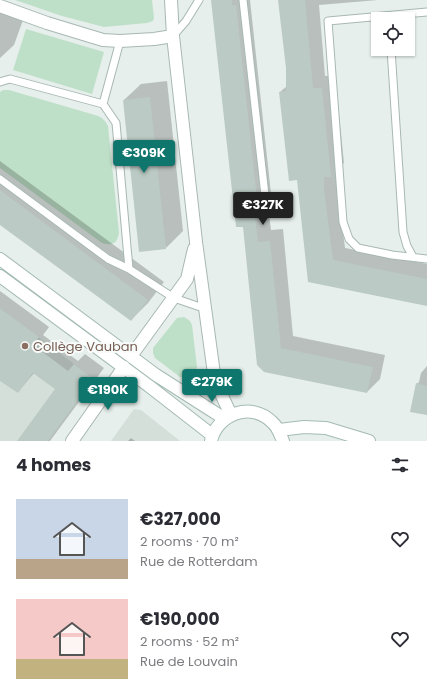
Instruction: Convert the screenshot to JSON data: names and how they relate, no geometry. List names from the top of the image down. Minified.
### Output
{"places":["Collège Vauban"],"page":{"price":["€309K","€327K","€279K","€190K"],"heading":"4 homes","list":[{"name":"€327,000","note":"2 rooms · 70 m² · Rue de Rotterdam"},{"name":"€190,000","note":"2 rooms · 52 m² · Rue de Louvain"}]}}
